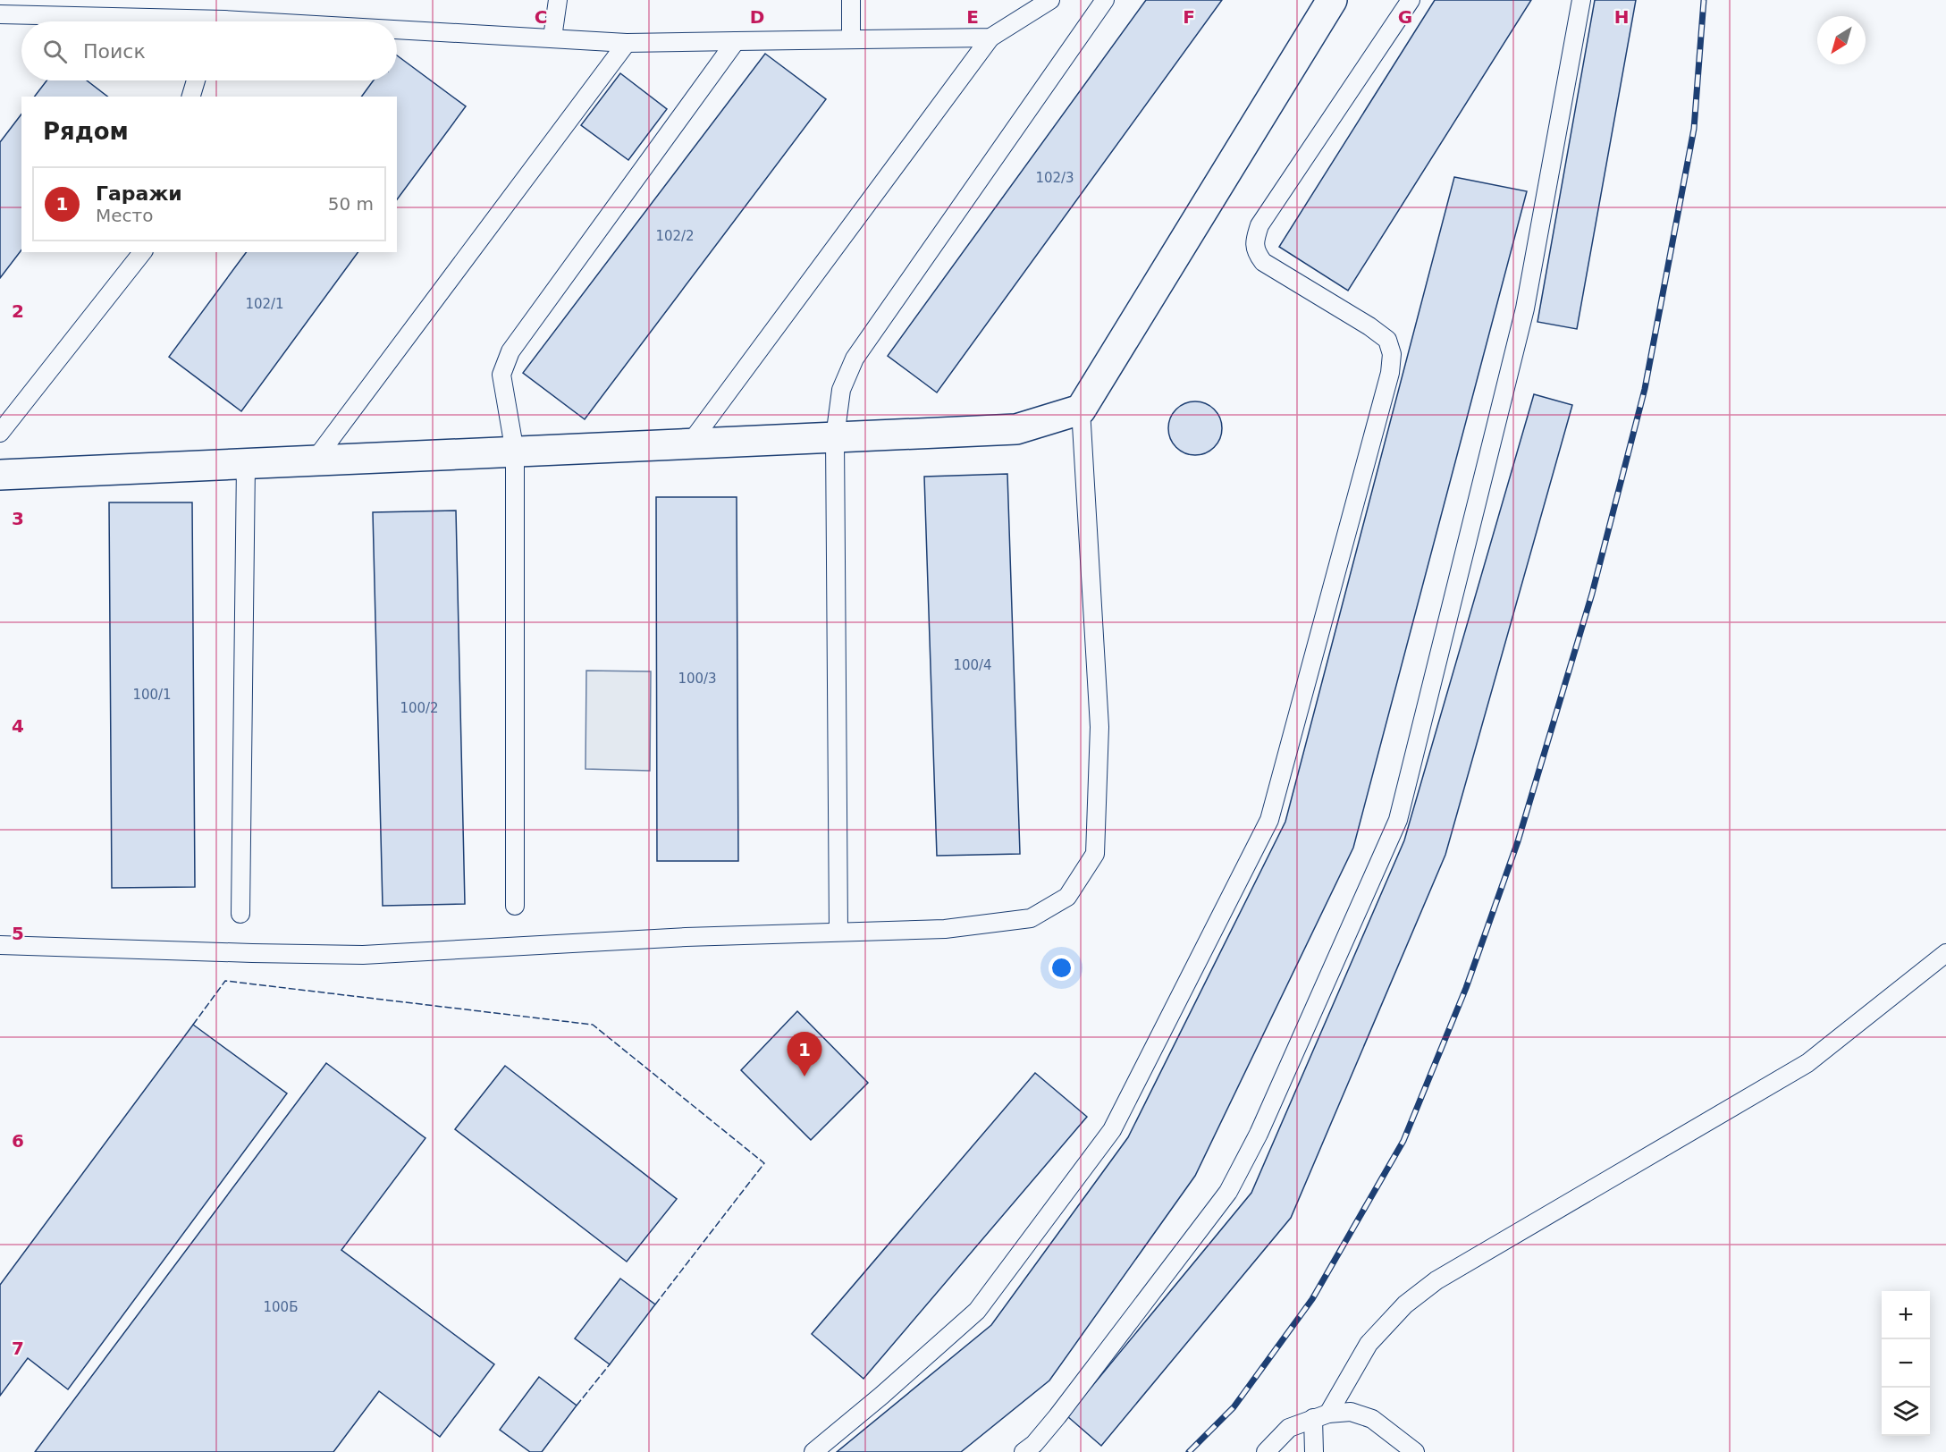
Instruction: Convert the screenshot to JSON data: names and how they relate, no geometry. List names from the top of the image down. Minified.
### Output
{"house_numbers":["102/3","102/2","102/1","100/4","100/3","100/1","100/2","100Б"],"north":"bottom left","page":{"search":"Поиск","heading":"Рядом","list":[{"mark":"1","name":"Гаражи","note":"Место","value":"50 m"}],"pins":"1","map_buttons":["+","−"]},"grid":{"columns":["C","D","E","F","G","H"],"rows":["2","3","4","5","6","7"]}}
